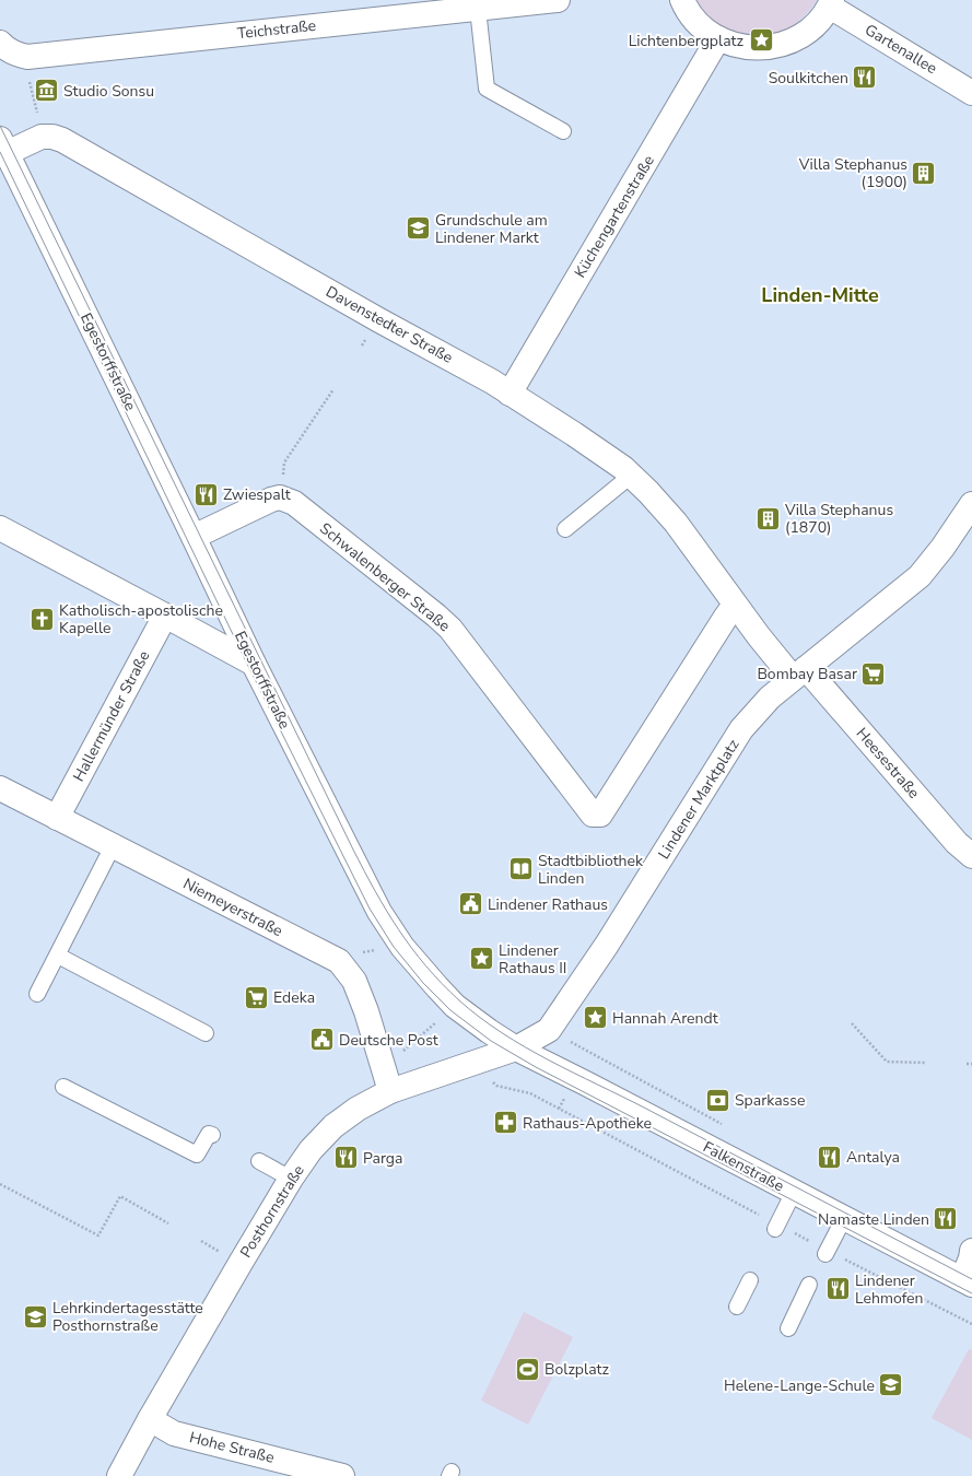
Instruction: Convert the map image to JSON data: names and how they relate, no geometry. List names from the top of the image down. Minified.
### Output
{"streets":{"street":["Teichstraße","Gartenallee","Küchengartenstraße","Davenstedter Straße","Egestorffstraße","Schwalenberger Straße","Hallermünder Straße","Heesestraße","Lindener Marktplatz","Niemeyerstraße","Falkenstraße","Posthornstraße","Hohe Straße"]},"crossings":[["Küchengartenstraße","Davenstedter Straße"],["Davenstedter Straße","Schwalenberger Straße"],["Egestorffstraße","Lindener Marktplatz"],["Egestorffstraße","Falkenstraße"],["Egestorffstraße","Posthornstraße"],["Hallermünder Straße","Niemeyerstraße"],["Heesestraße","Lindener Marktplatz"],["Lindener Marktplatz","Falkenstraße"],["Lindener Marktplatz","Posthornstraße"],["Niemeyerstraße","Posthornstraße"],["Falkenstraße","Posthornstraße"],["Posthornstraße","Hohe Straße"]],"districts":["Linden-Mitte"],"places":{"place":["Lichtenbergplatz","Lindener Rathaus II","Hannah Arendt"],"restaurant":["Soulkitchen","Zwiespalt","Antalya","Parga","Namaste Linden","Lindener Lehmofen"],"museum":["Studio Sonsu"],"building":["Villa Stephanus (1900)","Villa Stephanus (1870)"],"school or university":["Grundschule am Lindener Markt","Lehrkindertagesstätte Posthornstraße","Helene-Lange-Schule"],"church":["Katholisch-apostolische Kapelle"],"supermarket":["Bombay Basar","Edeka"],"library":["Stadtbibliothek Linden"],"public building":["Lindener Rathaus","Deutsche Post"],"bank":["Sparkasse"],"pharmacy":["Rathaus-Apotheke"],"sports":["Bolzplatz"]}}
